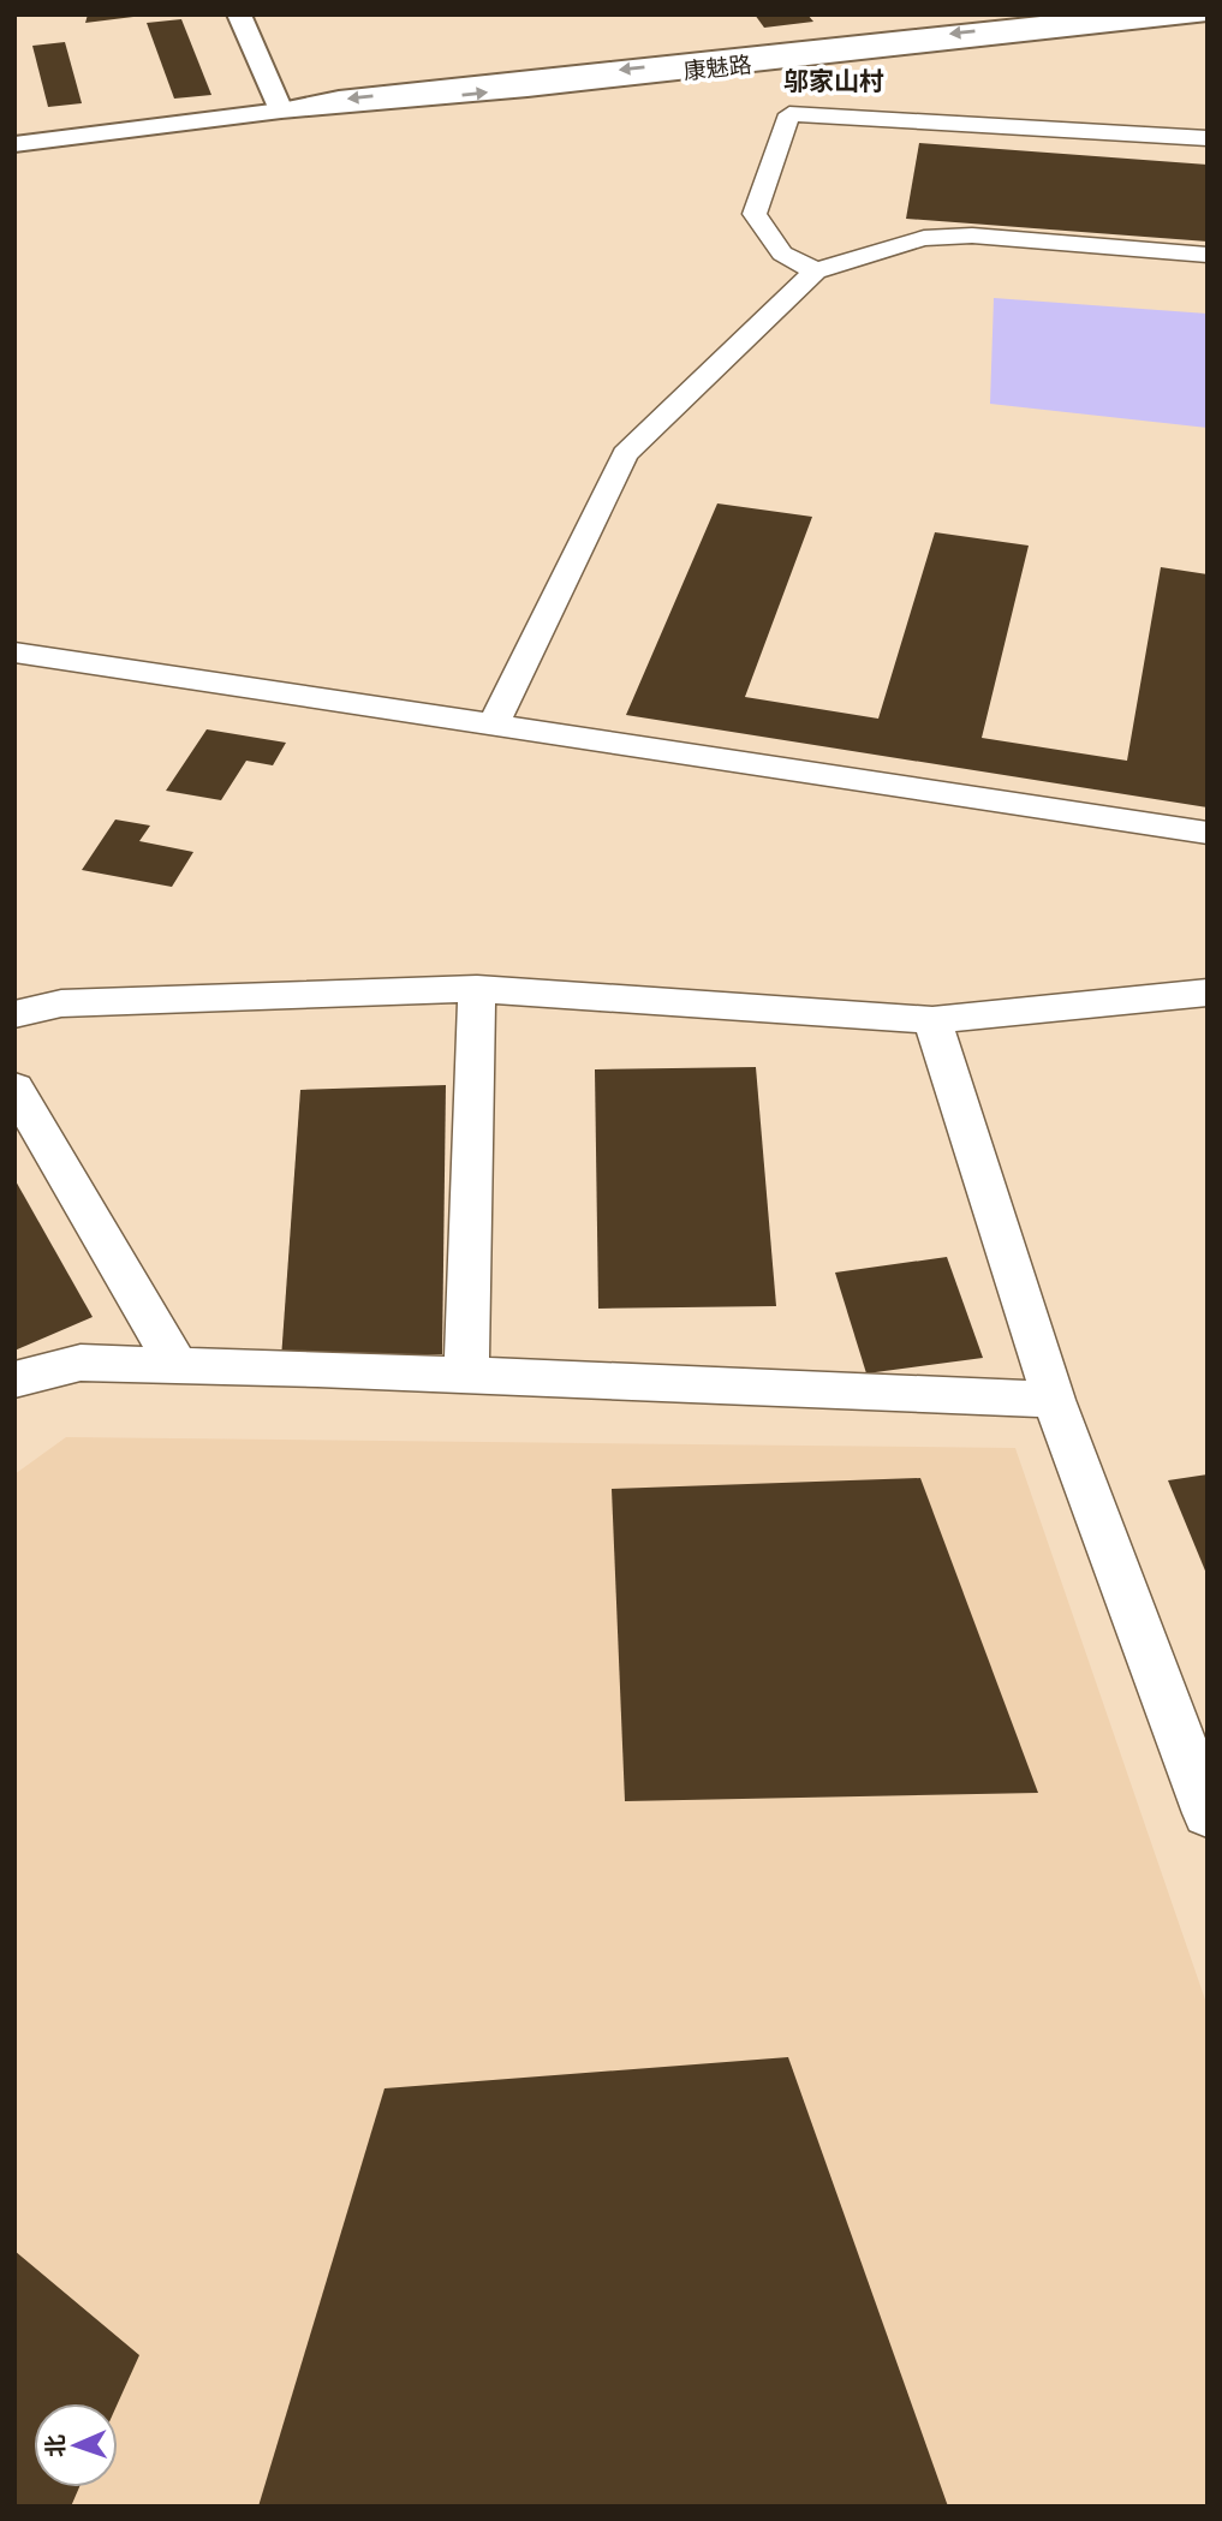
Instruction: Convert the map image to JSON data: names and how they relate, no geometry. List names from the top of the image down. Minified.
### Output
{"streets":{"main road":["康魅路"]},"districts":["邬家山村"],"north":"left"}
